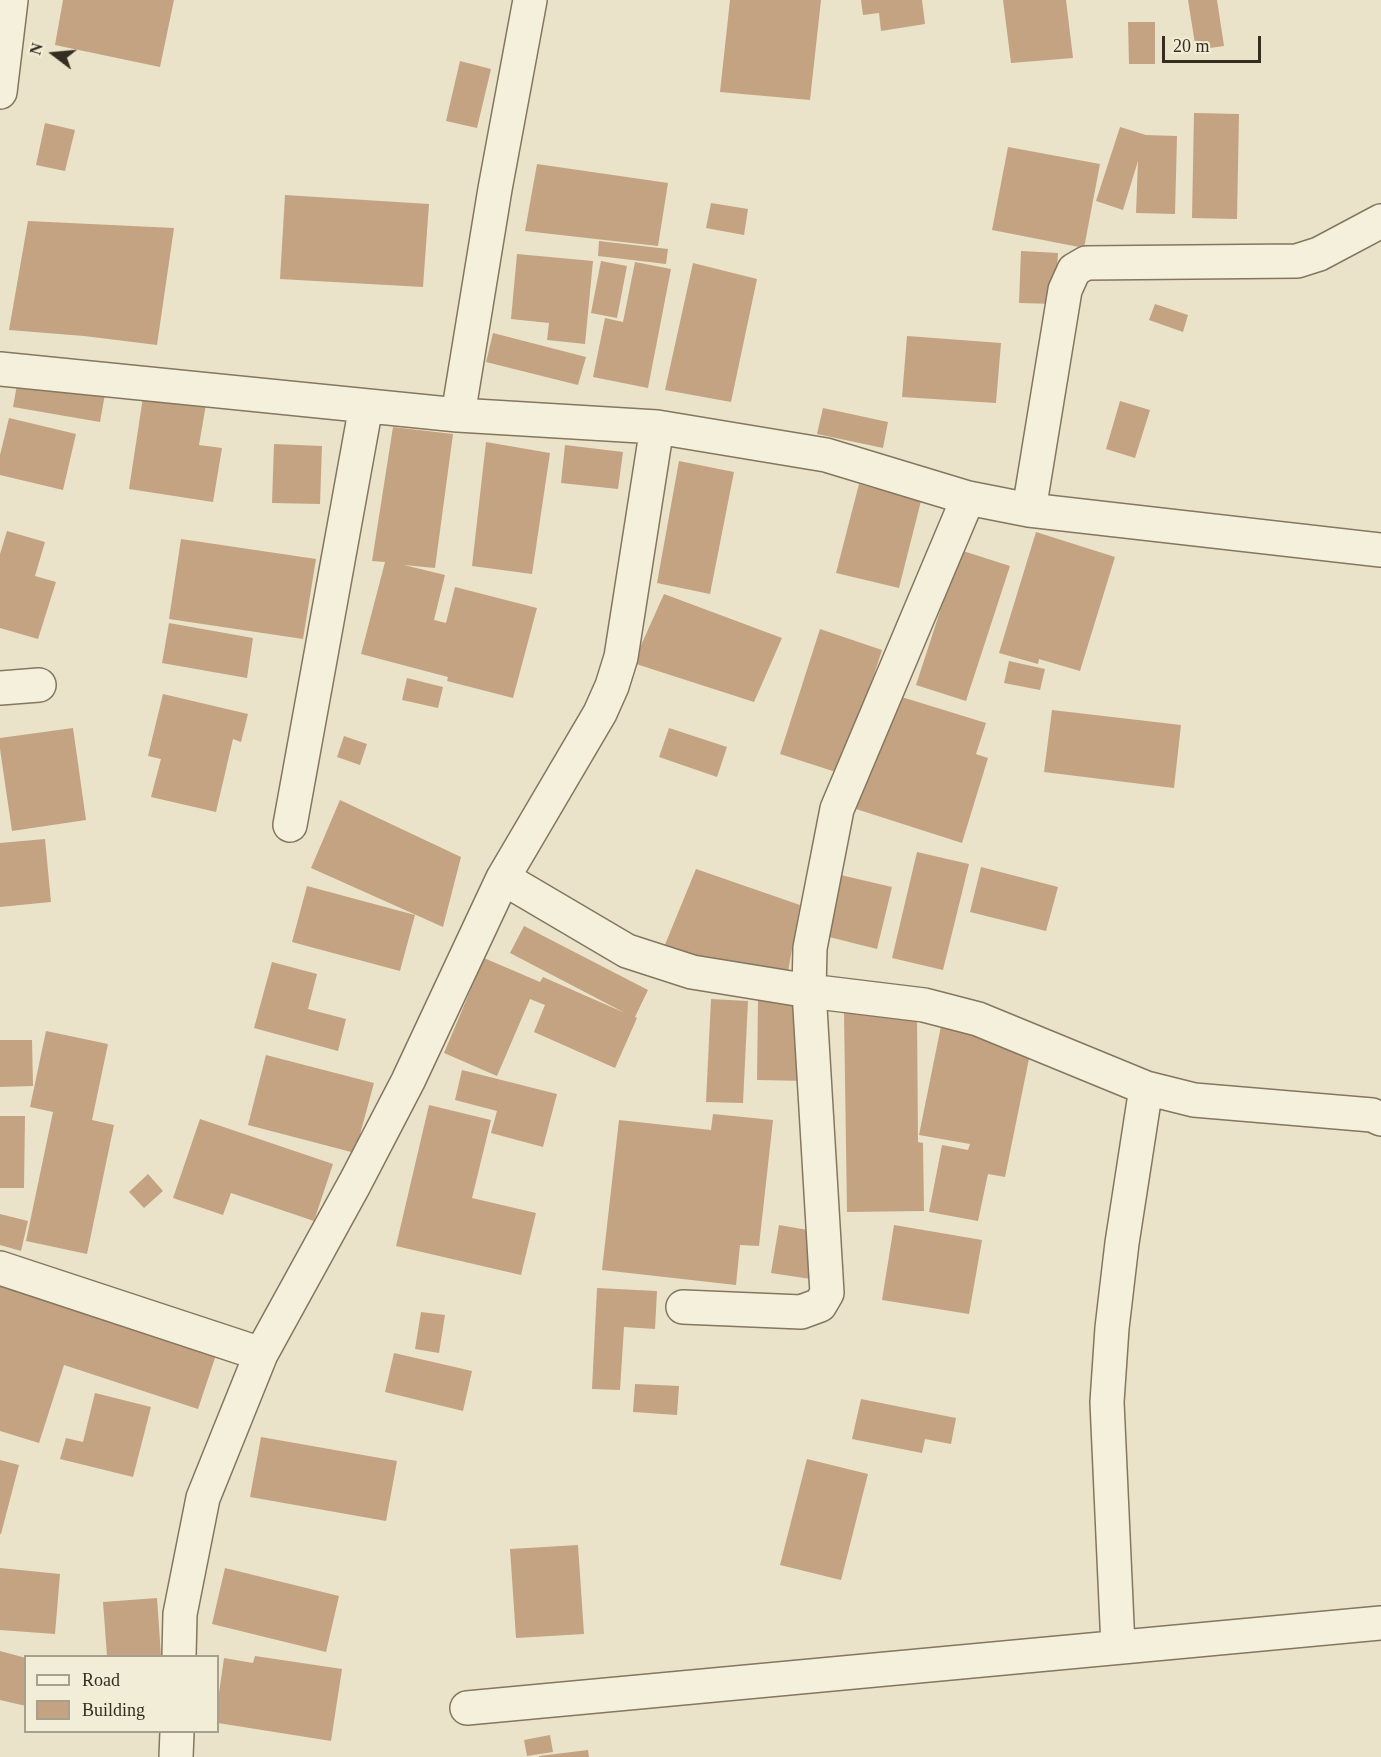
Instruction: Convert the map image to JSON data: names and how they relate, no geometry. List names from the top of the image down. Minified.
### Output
{"legend":["Road","Building"],"scale_bar":"20 m","north":"left"}
